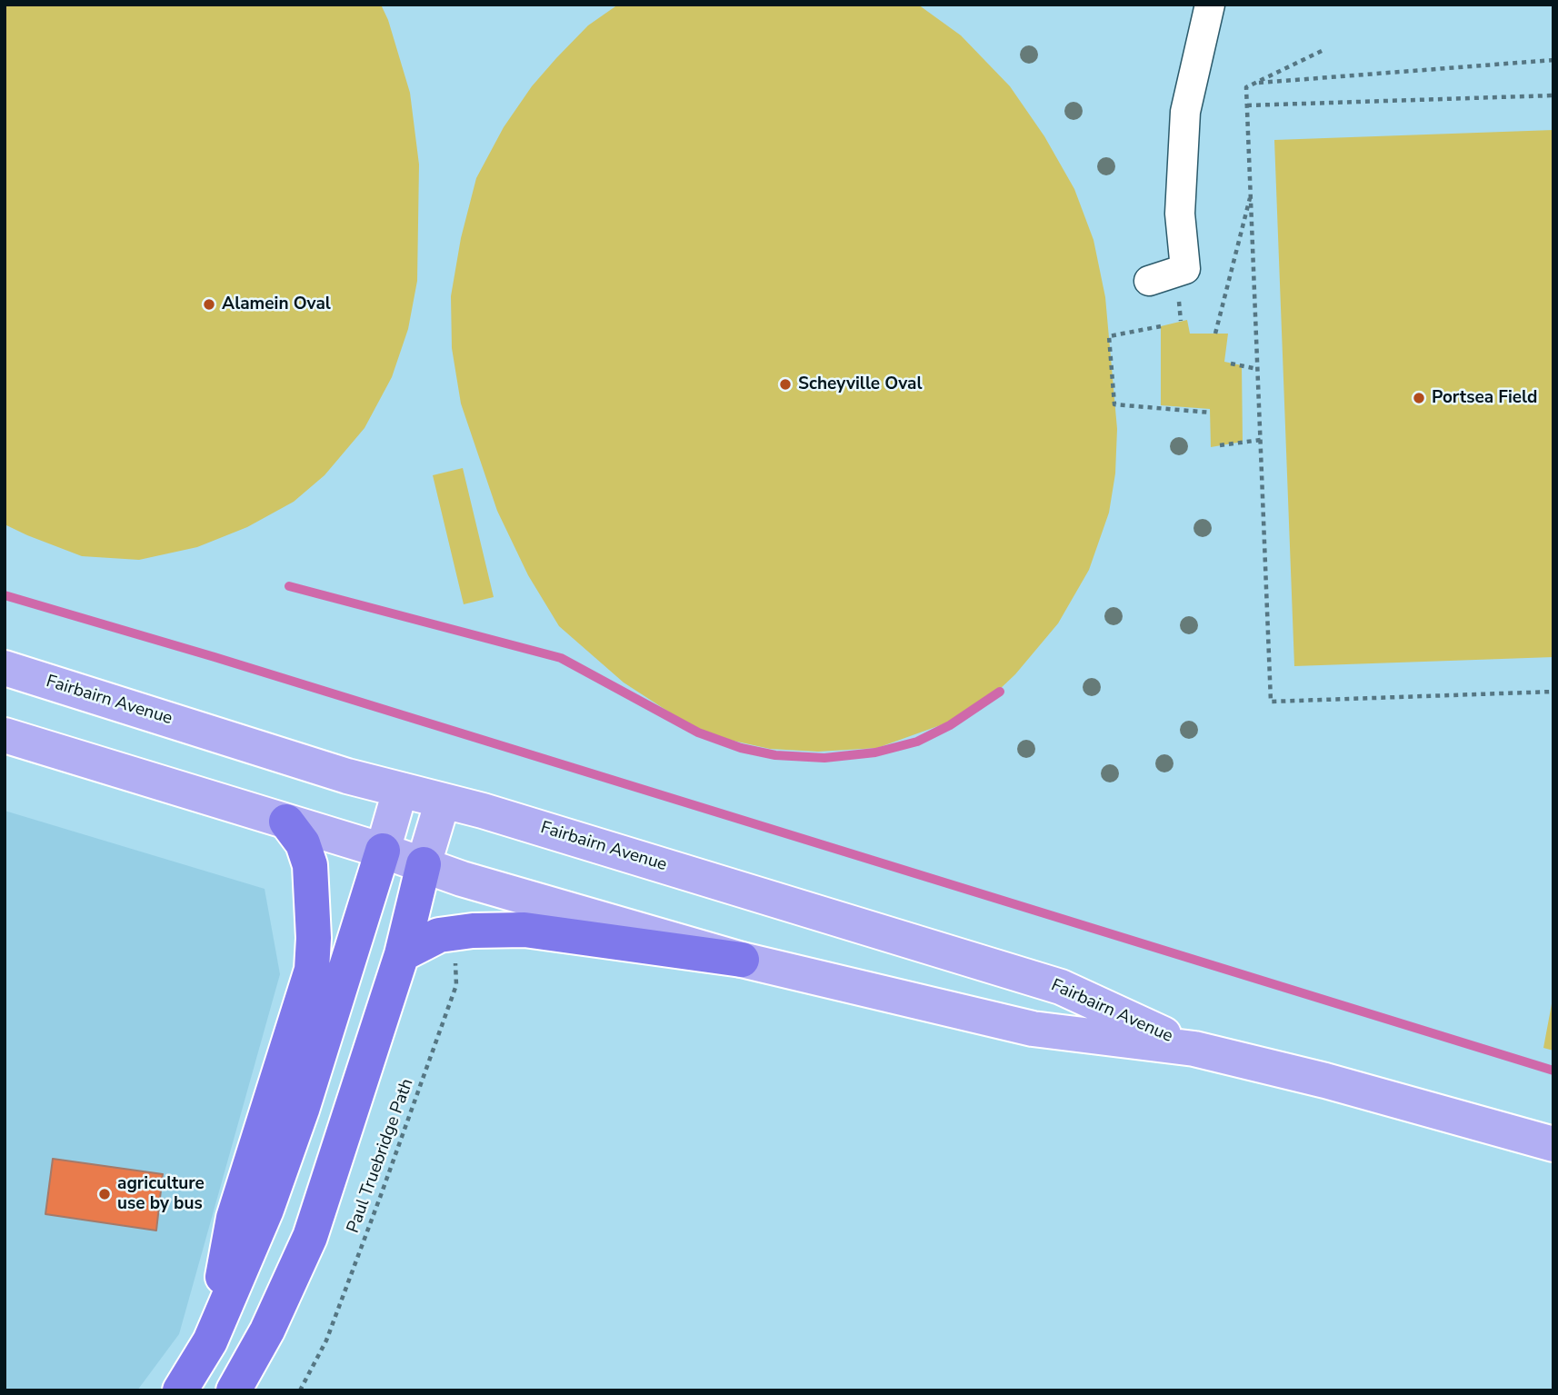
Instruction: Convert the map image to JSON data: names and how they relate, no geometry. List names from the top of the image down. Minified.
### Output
{"streets":{"main road":["Fairbairn Avenue"],"path":["Paul Truebridge Path"]},"places":["Alamein Oval","Scheyville Oval","Portsea Field","agriculture use by bus"]}
